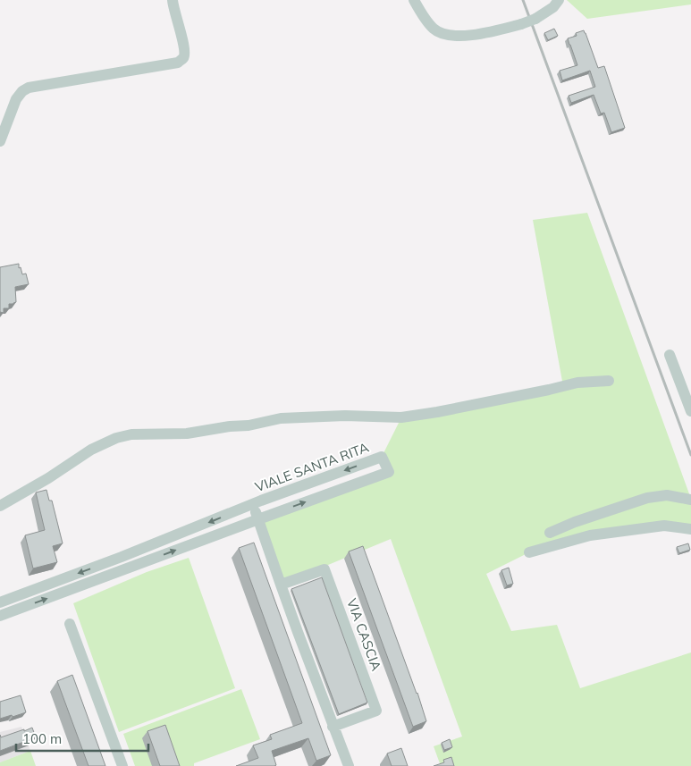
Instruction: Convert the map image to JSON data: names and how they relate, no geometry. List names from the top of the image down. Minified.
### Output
{"streets":{"street":["VIALE SANTA RITA","VIA CASCIA"]},"scale_bar":"100 m"}
